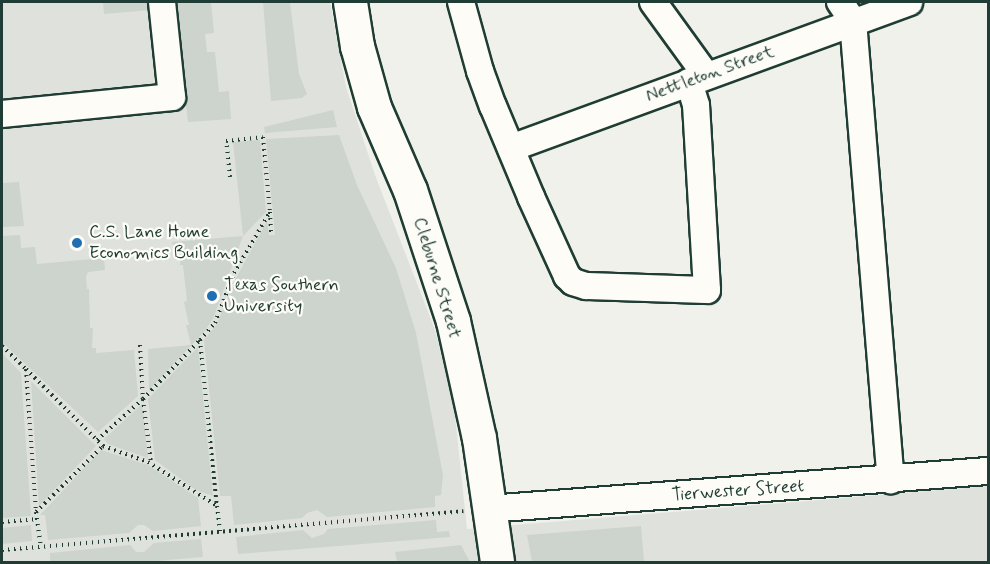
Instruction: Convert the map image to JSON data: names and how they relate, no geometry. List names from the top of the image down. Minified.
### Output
{"streets":{"main road":["Cleburne Street"],"street":["Nettleton Street","Tierwester Street"]},"crossings":[["Cleburne Street","Tierwester Street"]],"places":["C.S. Lane Home Economics Building","Texas Southern University"]}
